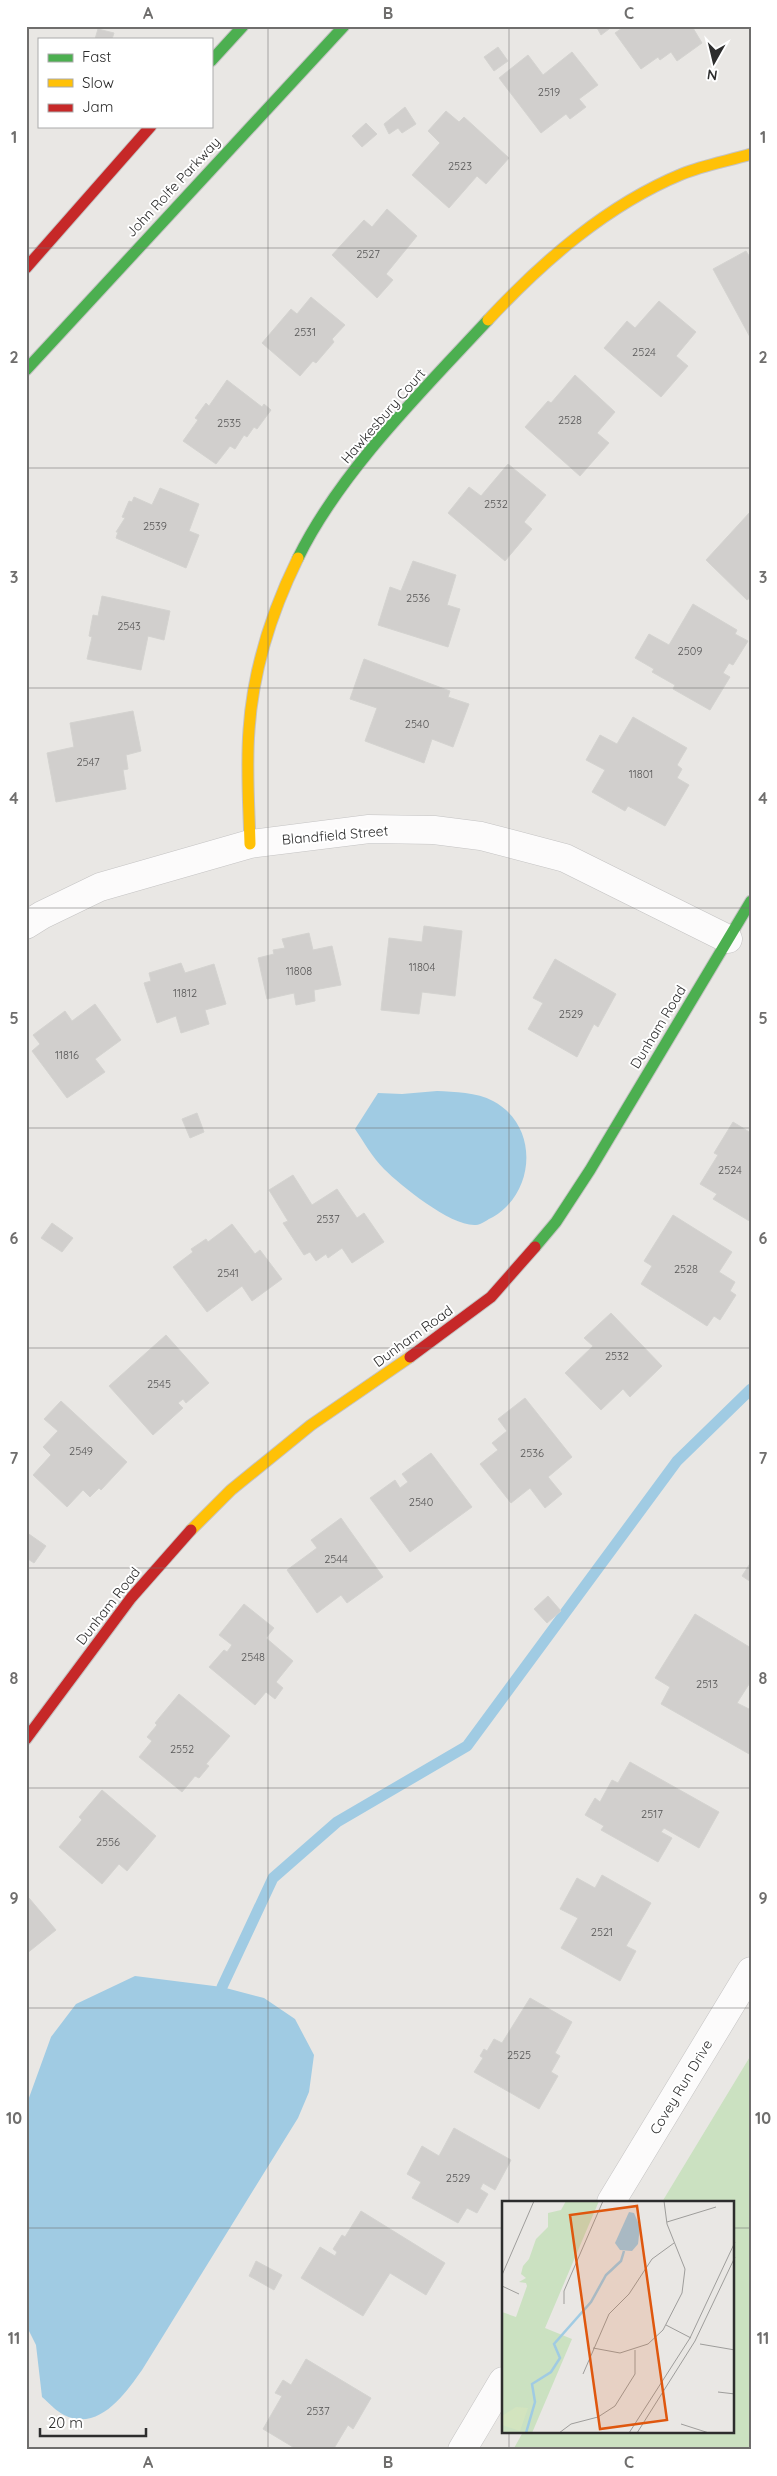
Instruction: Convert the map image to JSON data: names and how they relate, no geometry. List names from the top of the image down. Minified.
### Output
{"streets":{"street":["John Rolfe Parkway","Hawkesbury Court","Blandfield Street","Dunham Road","Covey Run Drive"]},"crossings":[["Hawkesbury Court","Blandfield Street"],["Blandfield Street","Dunham Road"]],"house_numbers":["2519","2523","2527","2531","2524","2528","2535","2532","2539","2536","2543","2509","2540","2547","11801","11804","11808","11812","2529","11816","2524","2537","2528","2541","2532","2545","2549","2536","2540","2544","2548","2513","2552","2517","2556","2521","2525","2529","2537"],"legend":["Fast","Slow","Jam"],"scale_bar":"20 m","north":"bottom","grid":{"columns":["A","B","C"],"rows":["1","2","3","4","5","6","7","8","9","10","11"]}}
